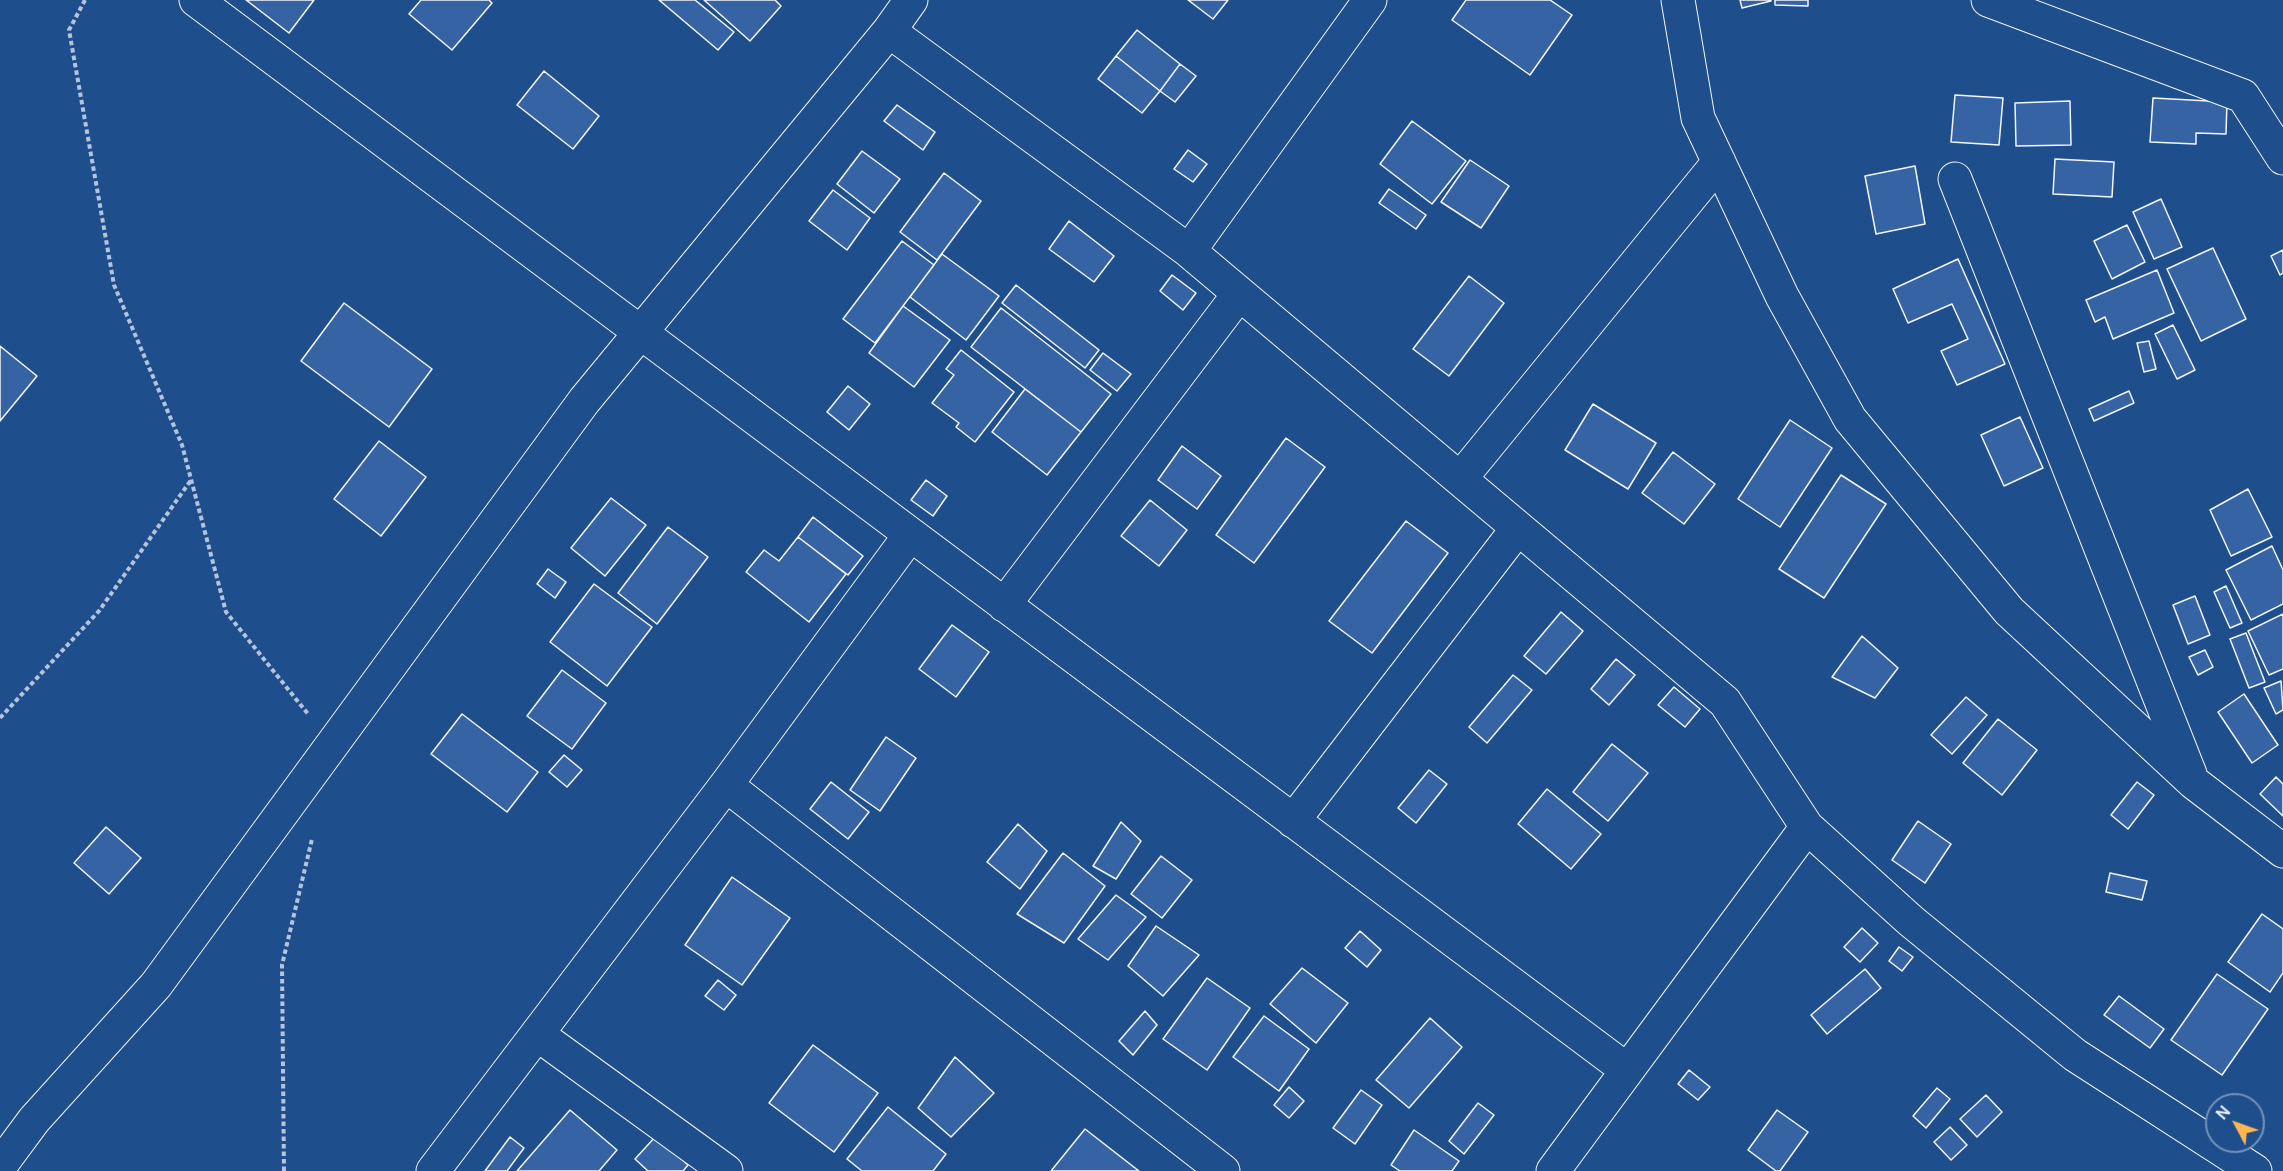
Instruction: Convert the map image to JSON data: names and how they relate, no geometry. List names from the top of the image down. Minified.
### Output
{"north":"top left"}
